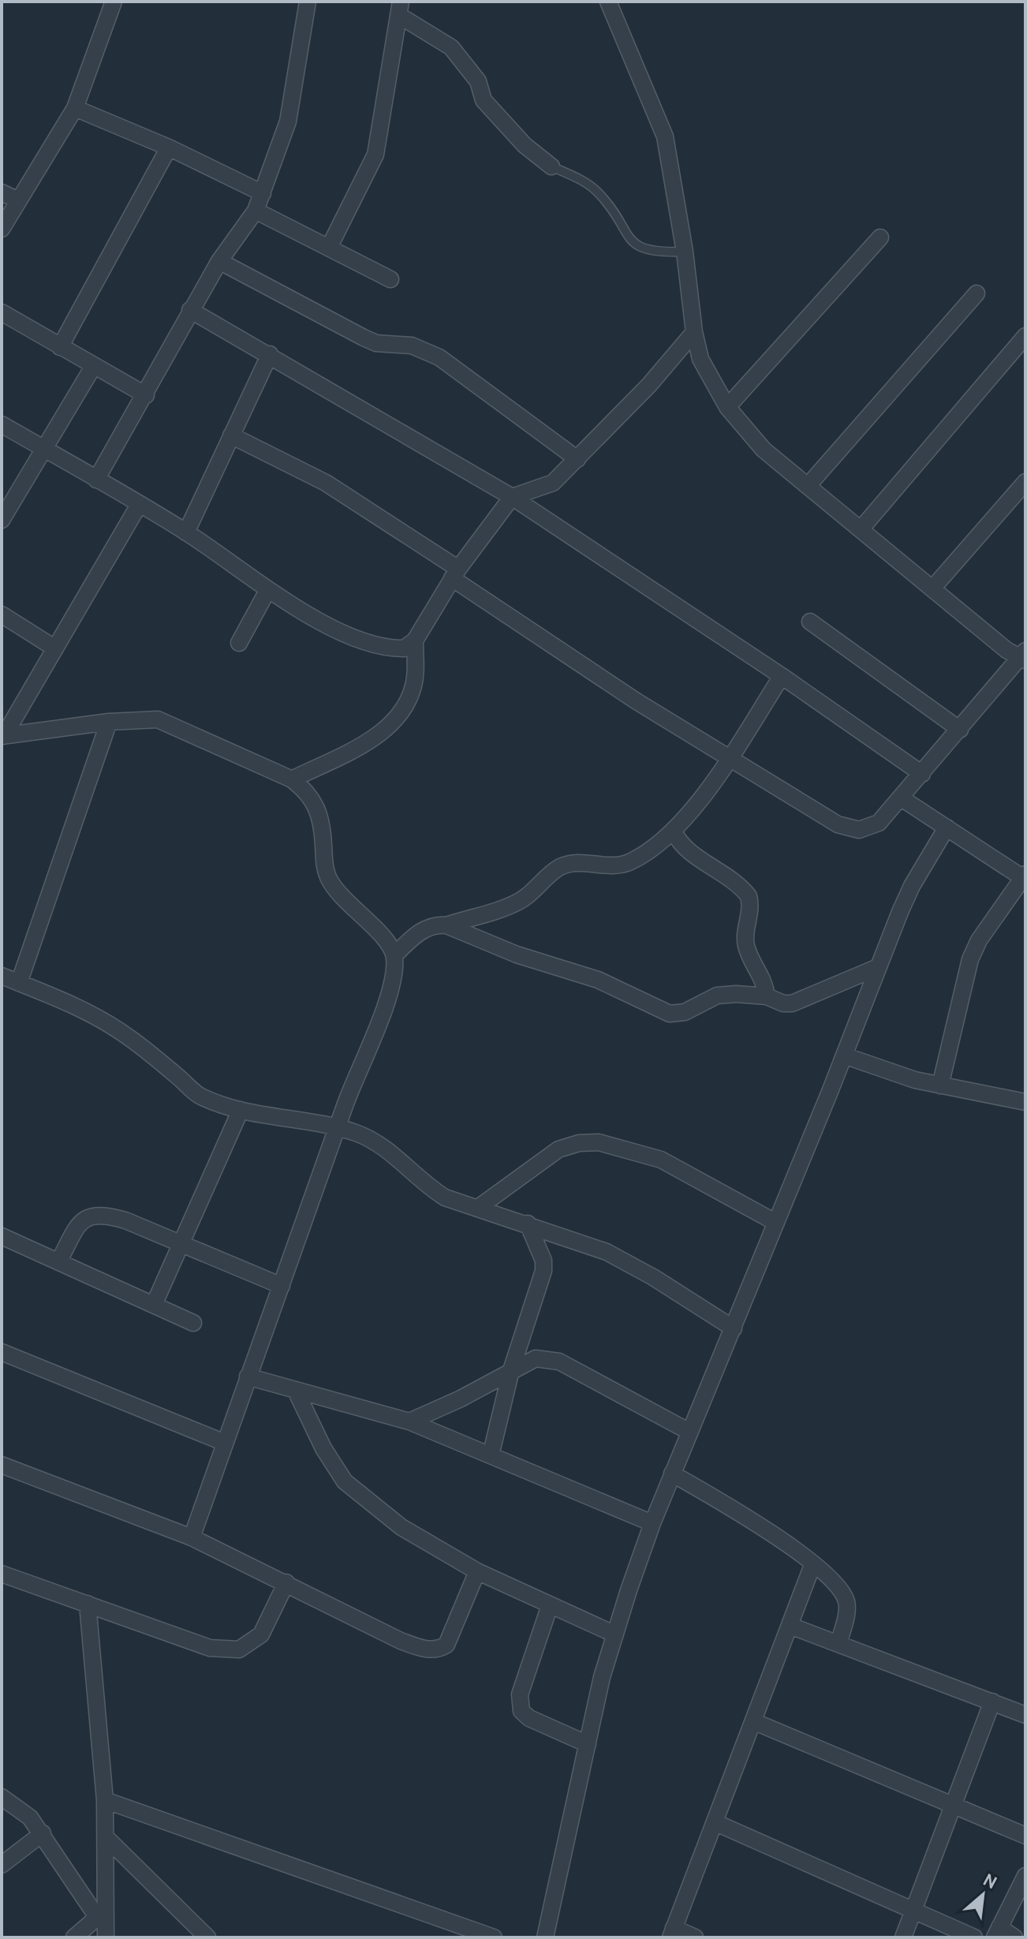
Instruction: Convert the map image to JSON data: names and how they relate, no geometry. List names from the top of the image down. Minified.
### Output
{"north":"top right"}
